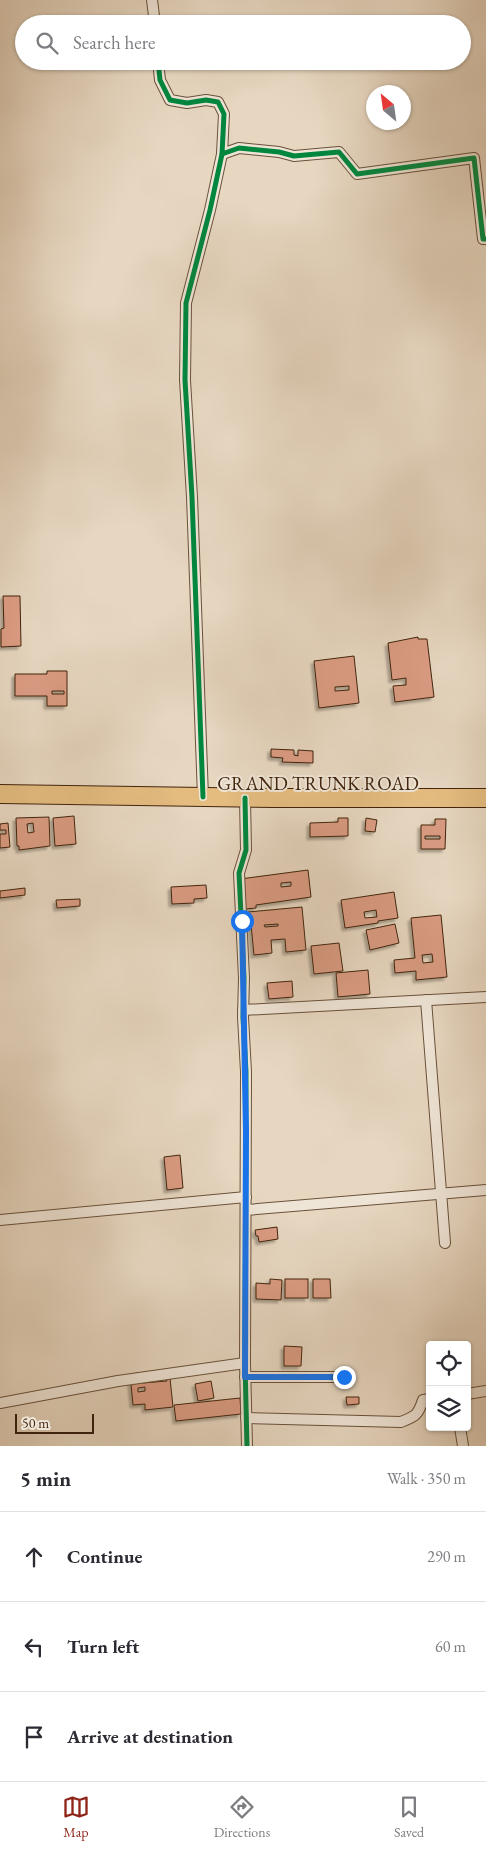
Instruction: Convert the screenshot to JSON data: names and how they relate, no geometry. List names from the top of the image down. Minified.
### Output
{"streets":{"highway":["GRAND TRUNK ROAD"]},"scale_bar":"50 m","north":"top left","page":{"search":"Search here","scale":"50 m","heading":["5 min","Walk · 350 m"],"list":[["Continue","290 m"],["Turn left","60 m"],"Arrive at destination"],"nav":["Map","Directions","Saved"]}}
